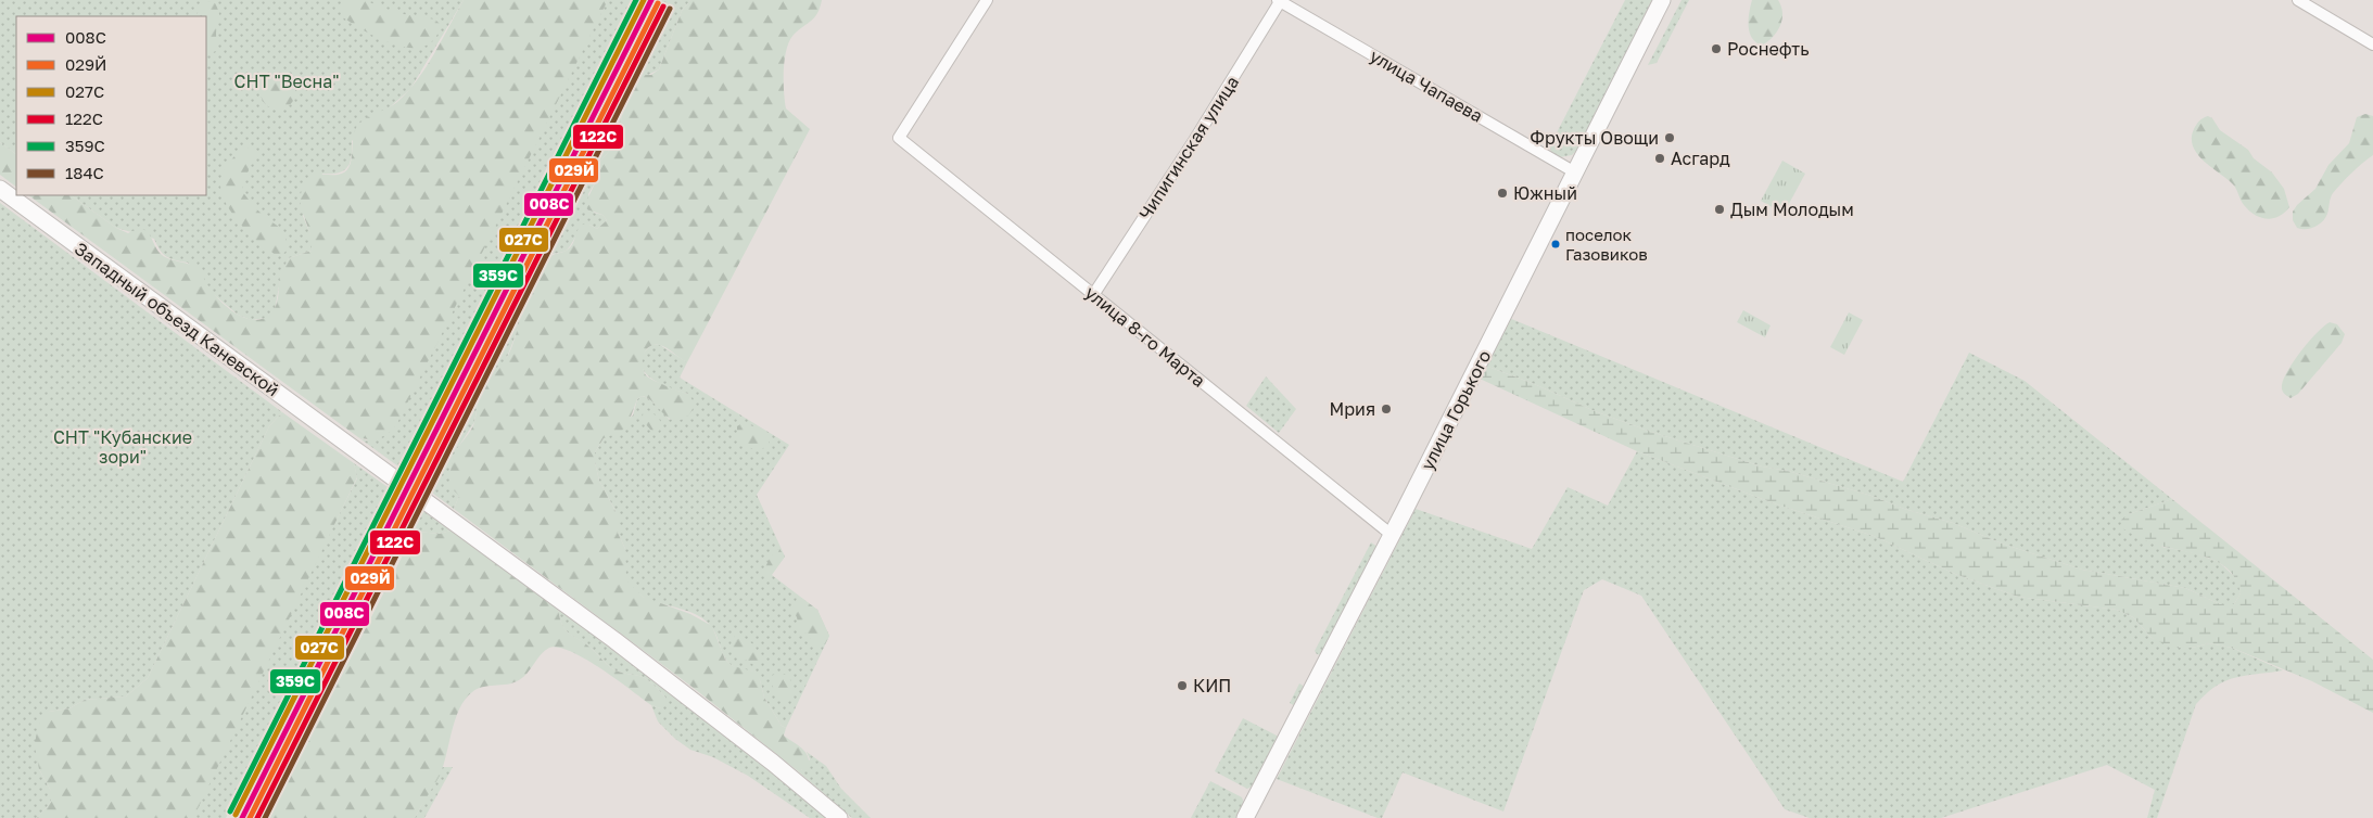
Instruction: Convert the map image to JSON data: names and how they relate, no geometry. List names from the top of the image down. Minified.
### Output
{"streets":{"main road":["Западный объезд Каневской","улица Горького"],"street":["улица Чапаева","Чипигинская улица","улица 8-го Марта"]},"crossings":[["улица Чапаева","Чипигинская улица"],["улица Чапаева","улица Горького"],["Чипигинская улица","улица 8-го Марта"],["улица 8-го Марта","улица Горького"]],"parks":["СНТ \"Весна\"","СНТ \"Кубанские зори\""],"places":["Роснефть","Фрукты Овощи","Асгард","Южный","Дым Молодым","поселок Газовиков","Мрия","КИП"],"lines":["transit line 008С","transit line 027С","transit line 359С","transit line 029Й","transit line 122С","transit line 184С"],"legend":["008С","029Й","027С","122С","359С","184С"]}
